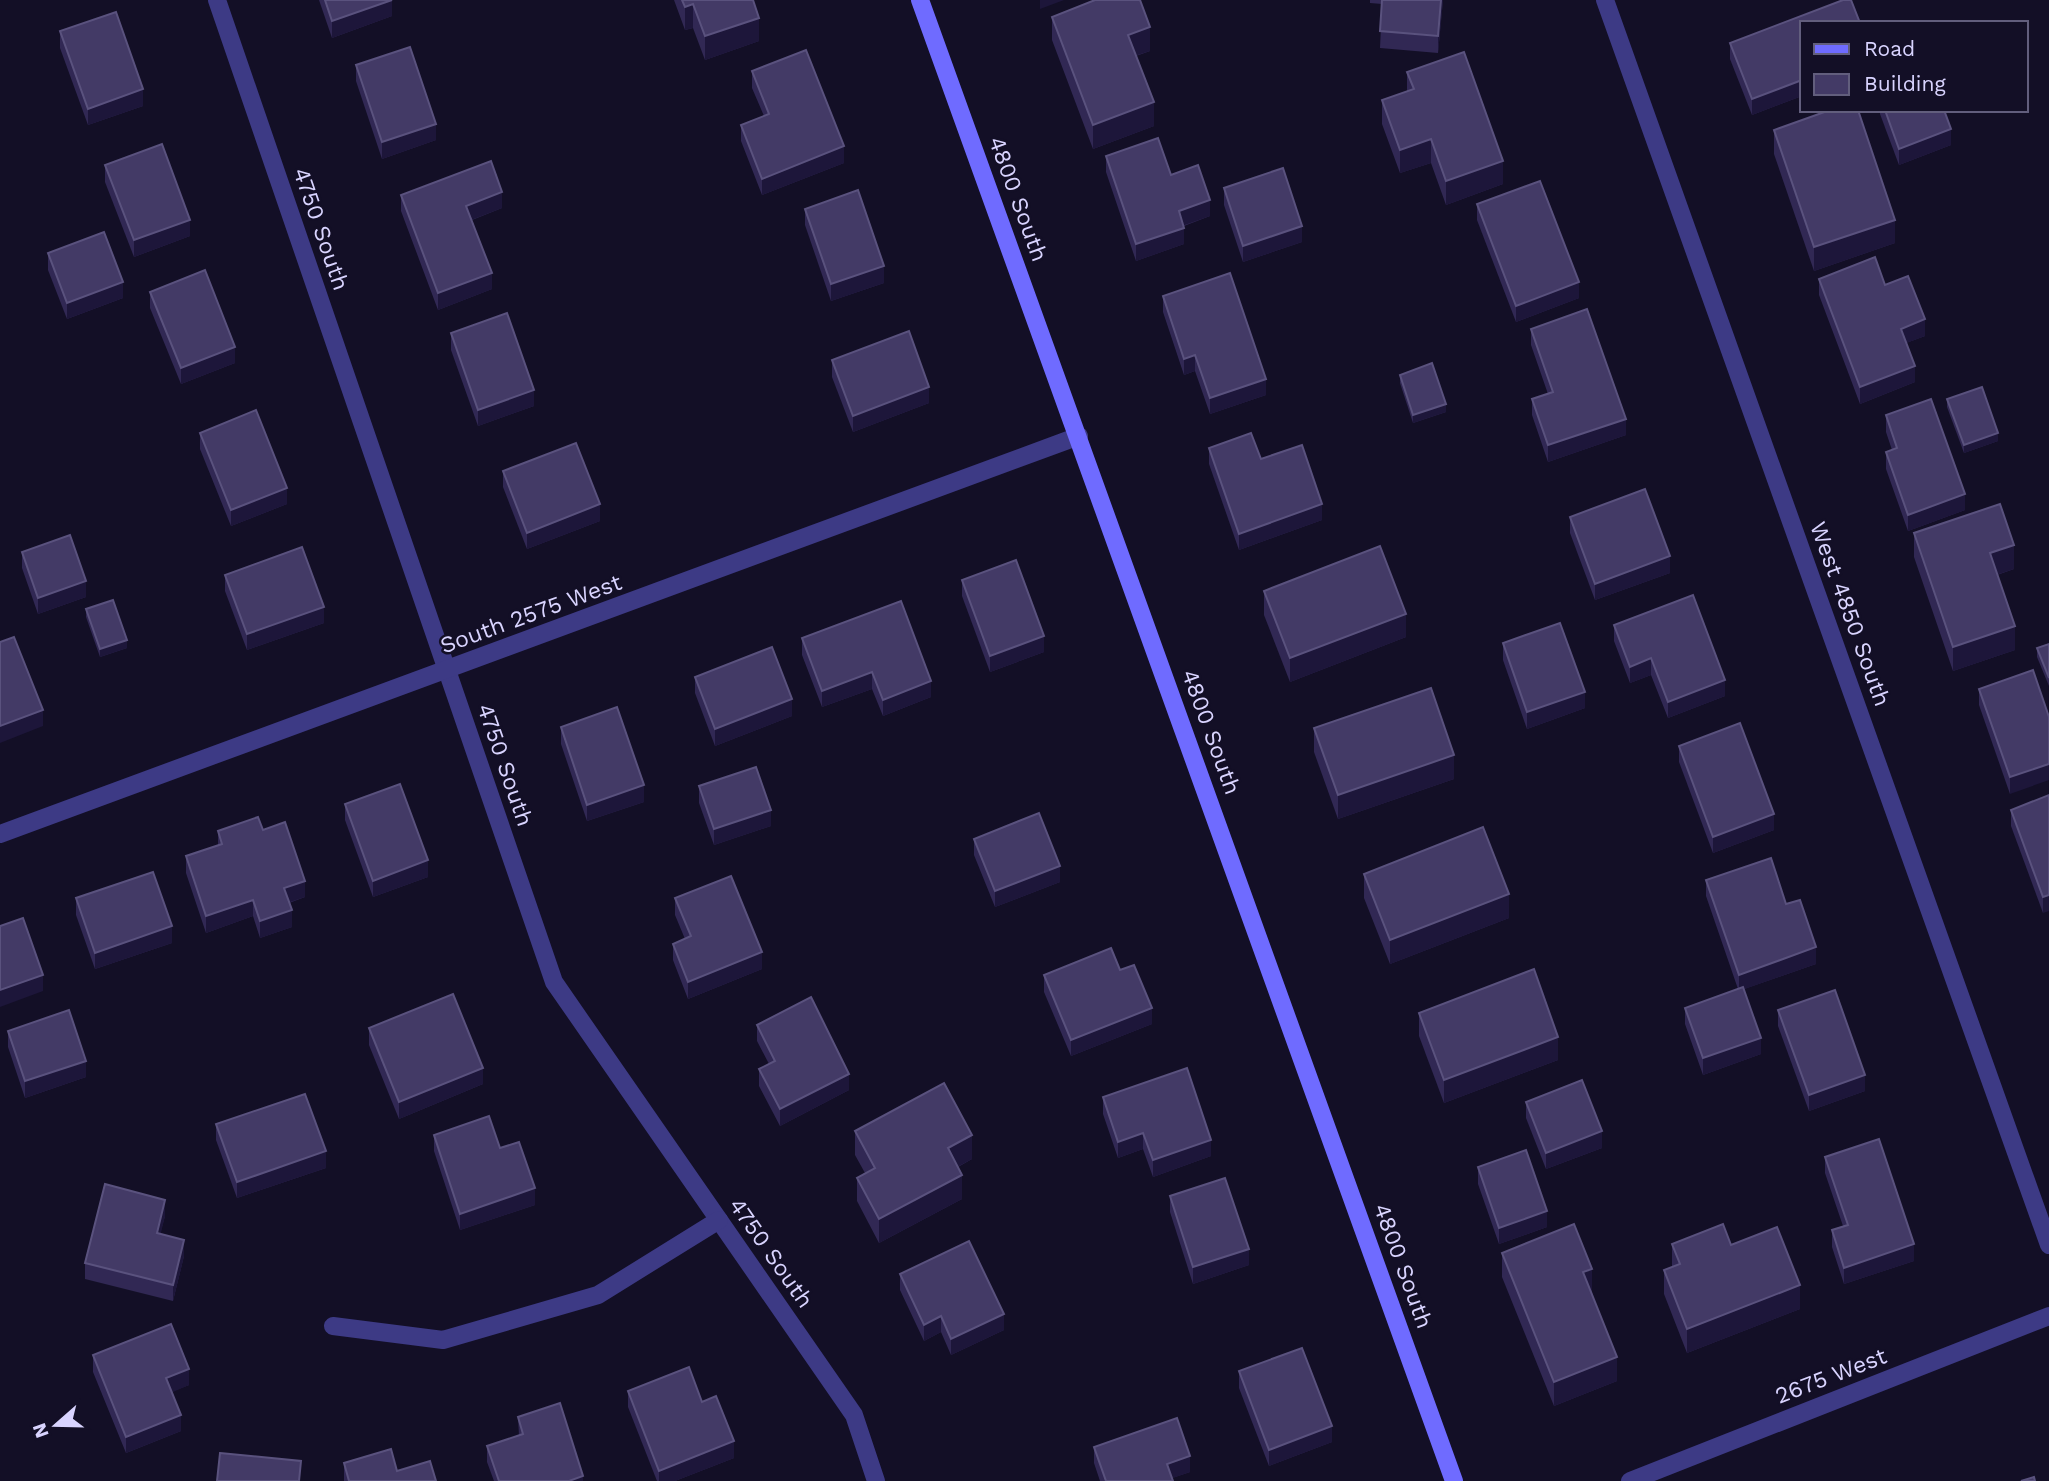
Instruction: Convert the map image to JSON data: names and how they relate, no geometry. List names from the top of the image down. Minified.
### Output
{"streets":{"main road":["4800 South"],"street":["4750 South","South 2575 West","West 4850 South","2675 West"]},"crossings":[["4800 South","South 2575 West"],["4750 South","South 2575 West"]],"legend":["Road","Building"],"north":"left"}
